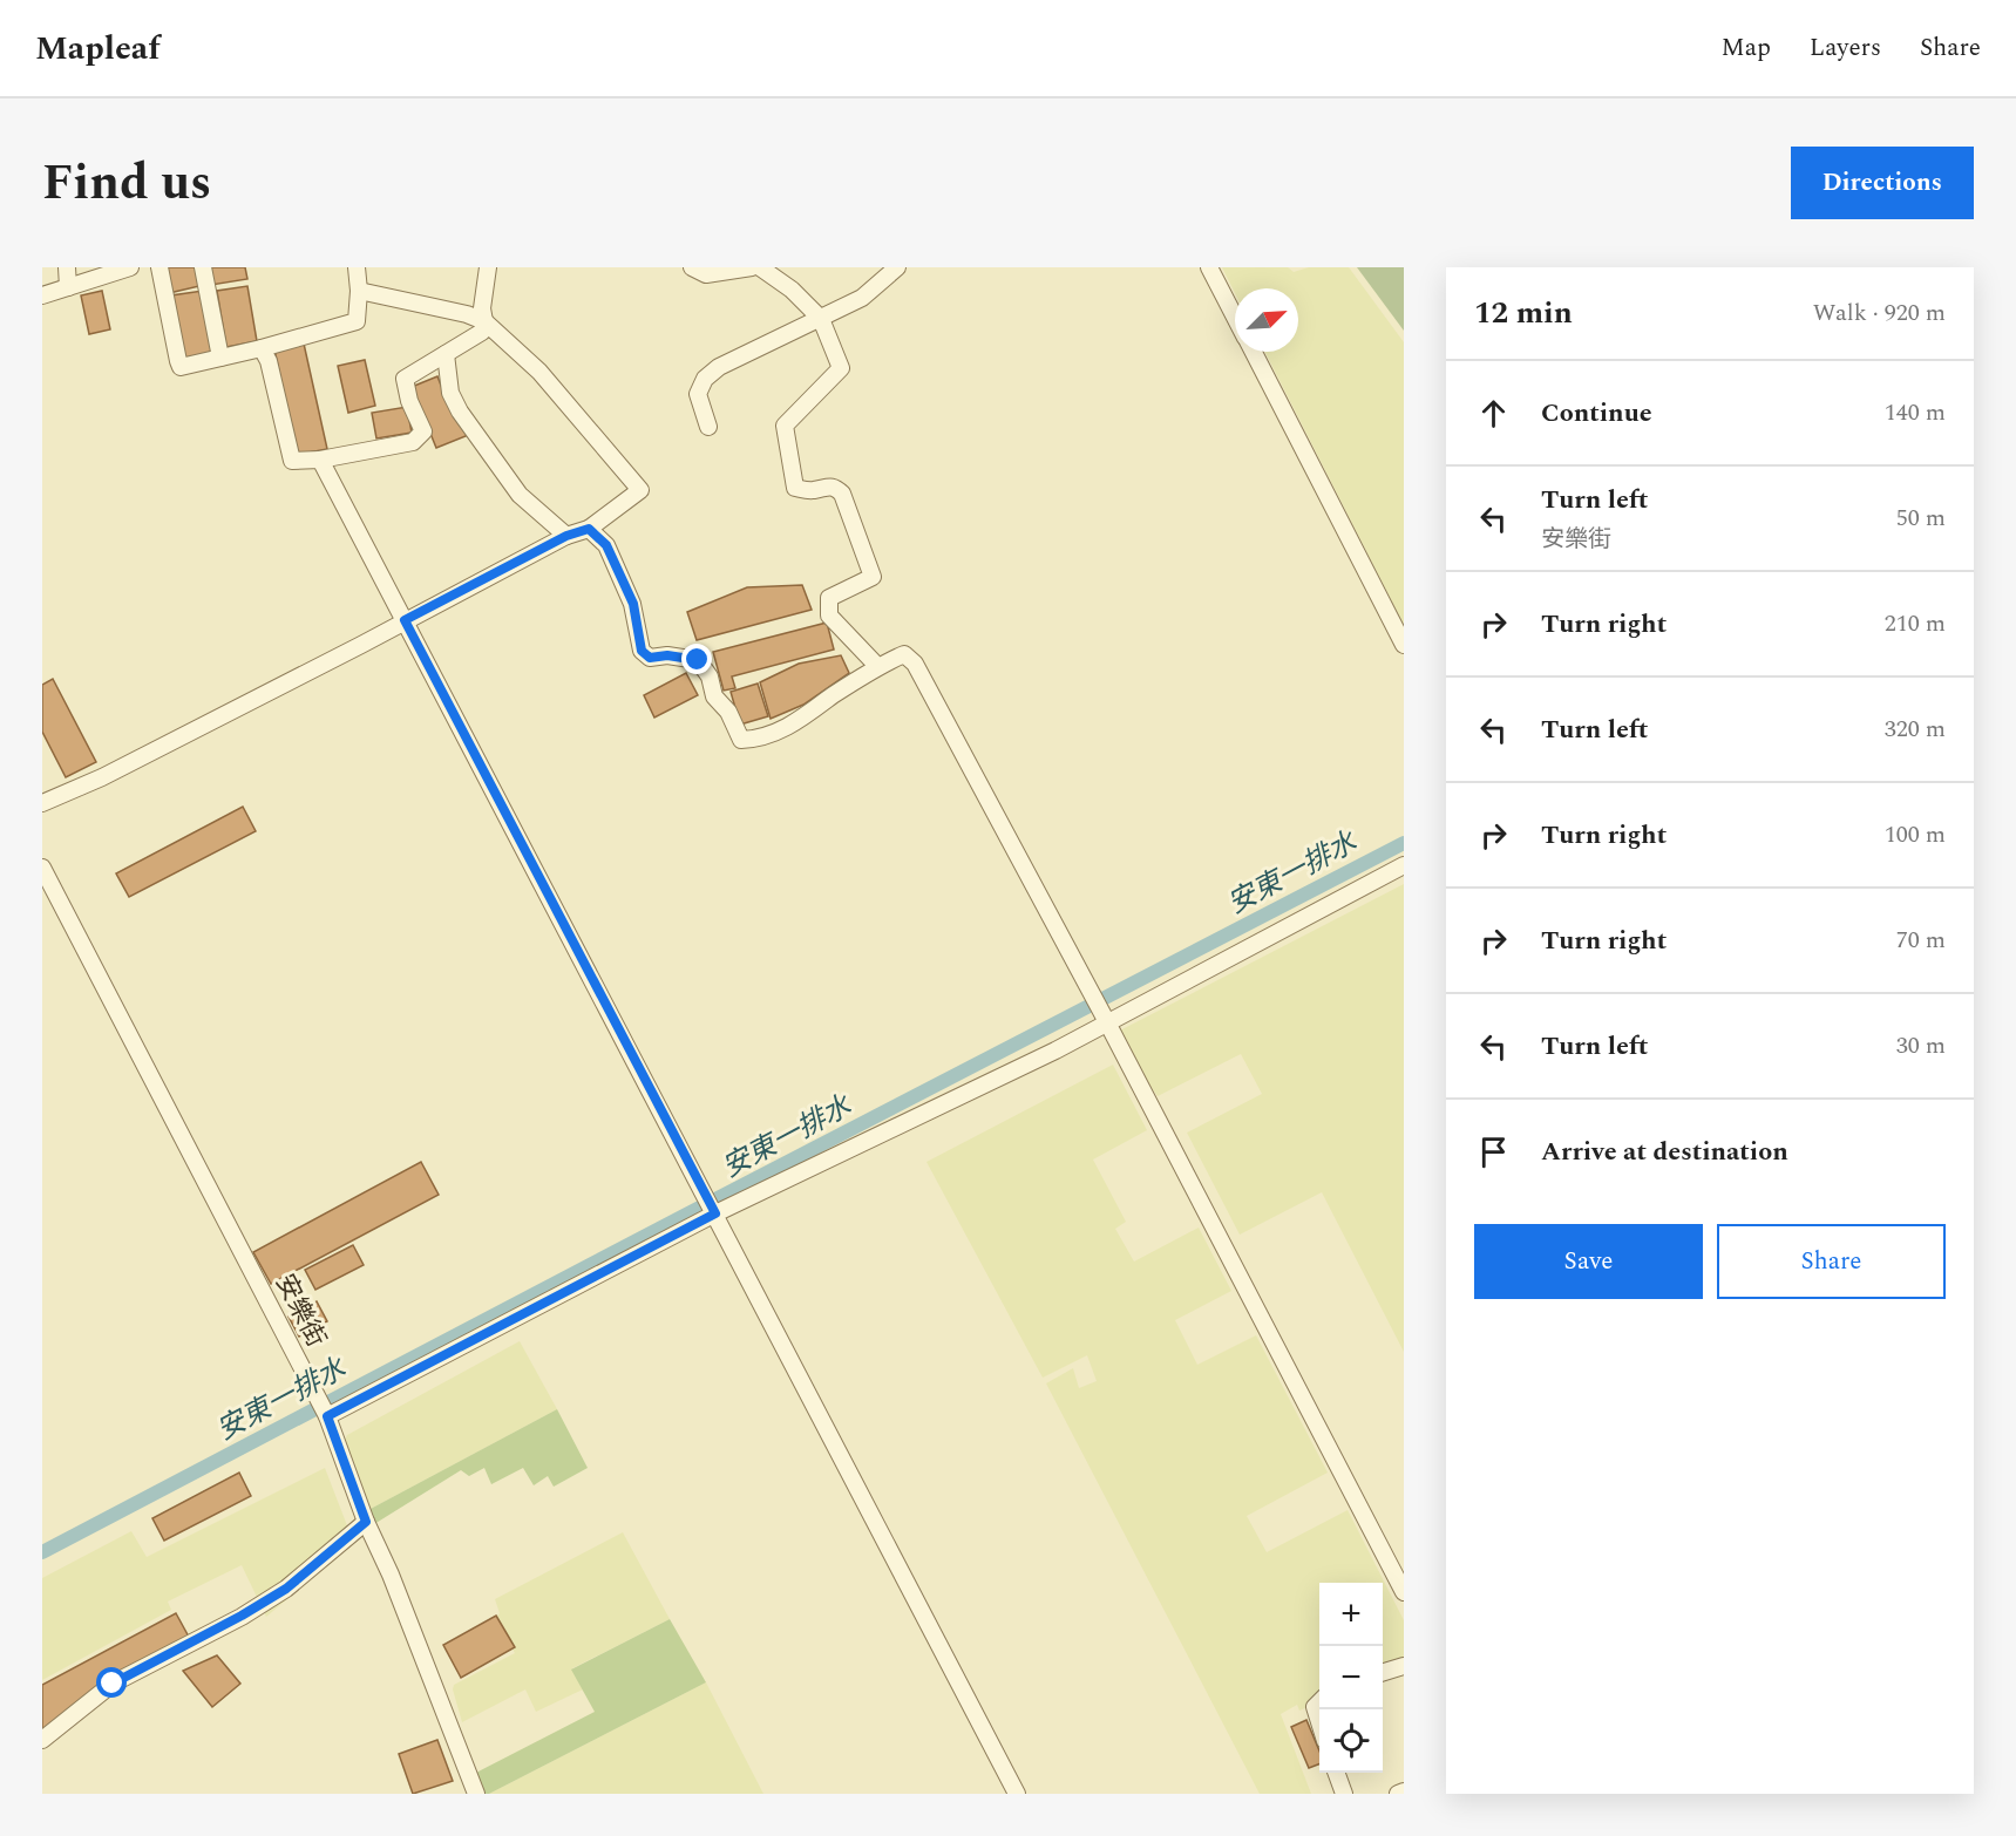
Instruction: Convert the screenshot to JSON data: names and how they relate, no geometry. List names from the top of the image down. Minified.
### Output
{"streets":{"street":["安樂街"]},"water":["安東一排水"],"north":"top right","page":{"header":"Mapleaf","nav":["Map","Layers","Share"],"title":"Find us","buttons":["Directions",["Save","Share"]],"heading":["12 min","Walk · 920 m"],"list":[["Continue","140 m"],["Turn left","安樂街","50 m"],["Turn right","210 m"],["Turn left","320 m"],["Turn right","100 m"],["Turn right","70 m"],["Turn left","30 m"],"Arrive at destination"],"map_buttons":["+","−"]}}
